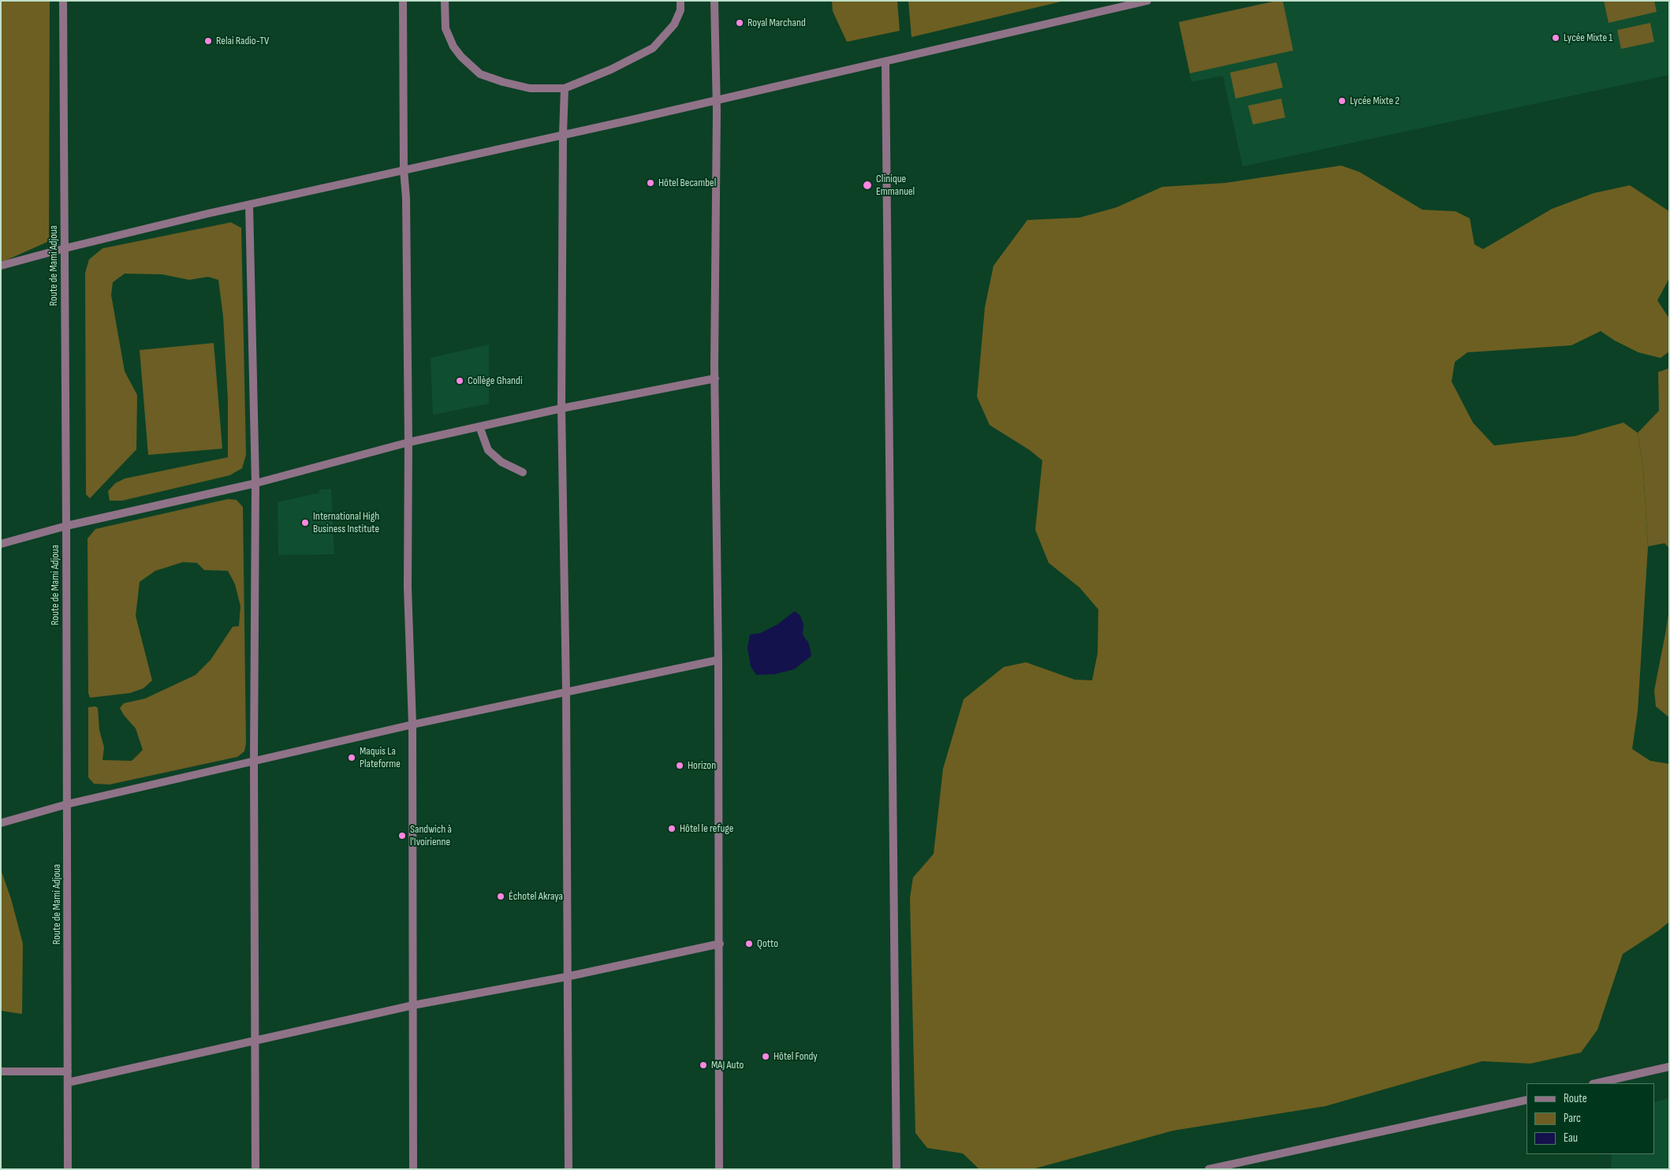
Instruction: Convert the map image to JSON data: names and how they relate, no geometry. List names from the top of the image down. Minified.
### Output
{"streets":{"street":["Route de Mami Adjoua"]},"places":["Royal Marchand","Lycée Mixte 1","Relai Radio-TV","Lycée Mixte 2","Hôtel Becambel","Clinique Emmanuel","Collège Ghandi","International High Business Institute","Maquis La Plateforme","Horizon","Hôtel le refuge","Sandwich à l'Ivoirienne","Échotel Akraya","Qotto","Hôtel Fondy","MAJ Auto"],"legend":["Route","Parc","Eau"]}
